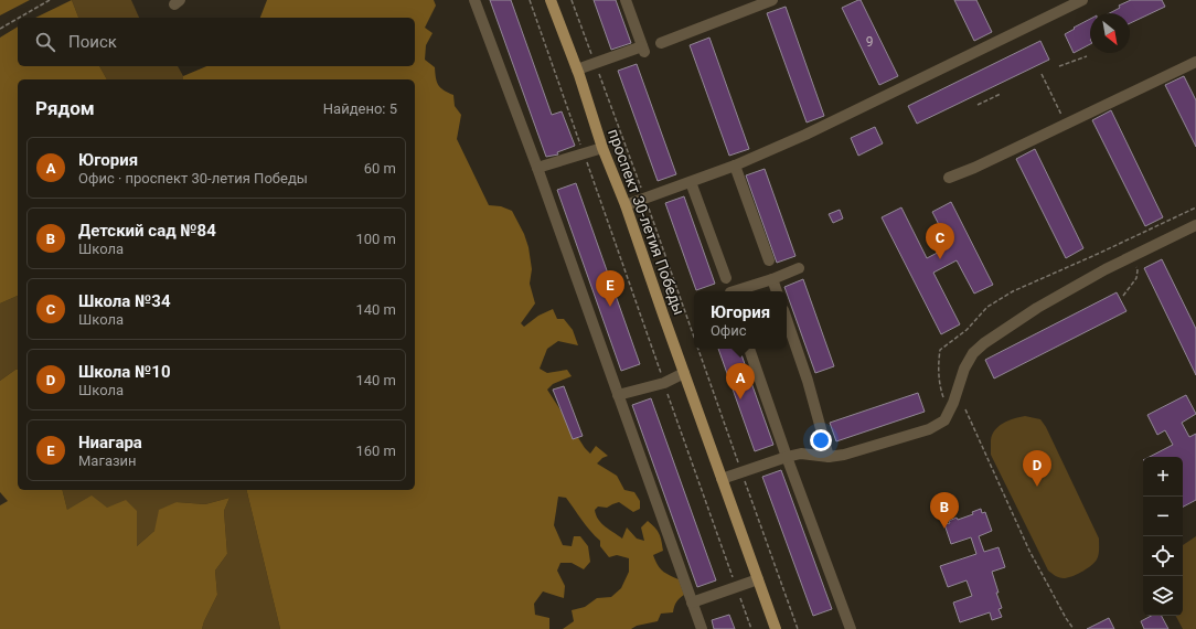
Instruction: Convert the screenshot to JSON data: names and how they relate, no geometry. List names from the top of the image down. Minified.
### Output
{"streets":{"main road":["проспект 30-летия Победы"]},"house_numbers":["9"],"north":"bottom right","page":{"search":"Поиск","heading":["Рядом","Найдено: 5"],"list":[{"mark":"A","name":"Югория","note":"Офис · проспект 30-летия Победы","value":"60 m"},{"mark":"B","name":"Детский сад №84","note":"Школа","value":"100 m"},{"mark":"C","name":"Школа №34","note":"Школа","value":"140 m"},{"mark":"D","name":"Школа №10","note":"Школа","value":"140 m"},{"mark":"E","name":"Ниагара","note":"Магазин","value":"160 m"}],"pins":["C","E","A","D","B"],"popup":["Югория","Офис"],"map_buttons":["+","−"]}}
